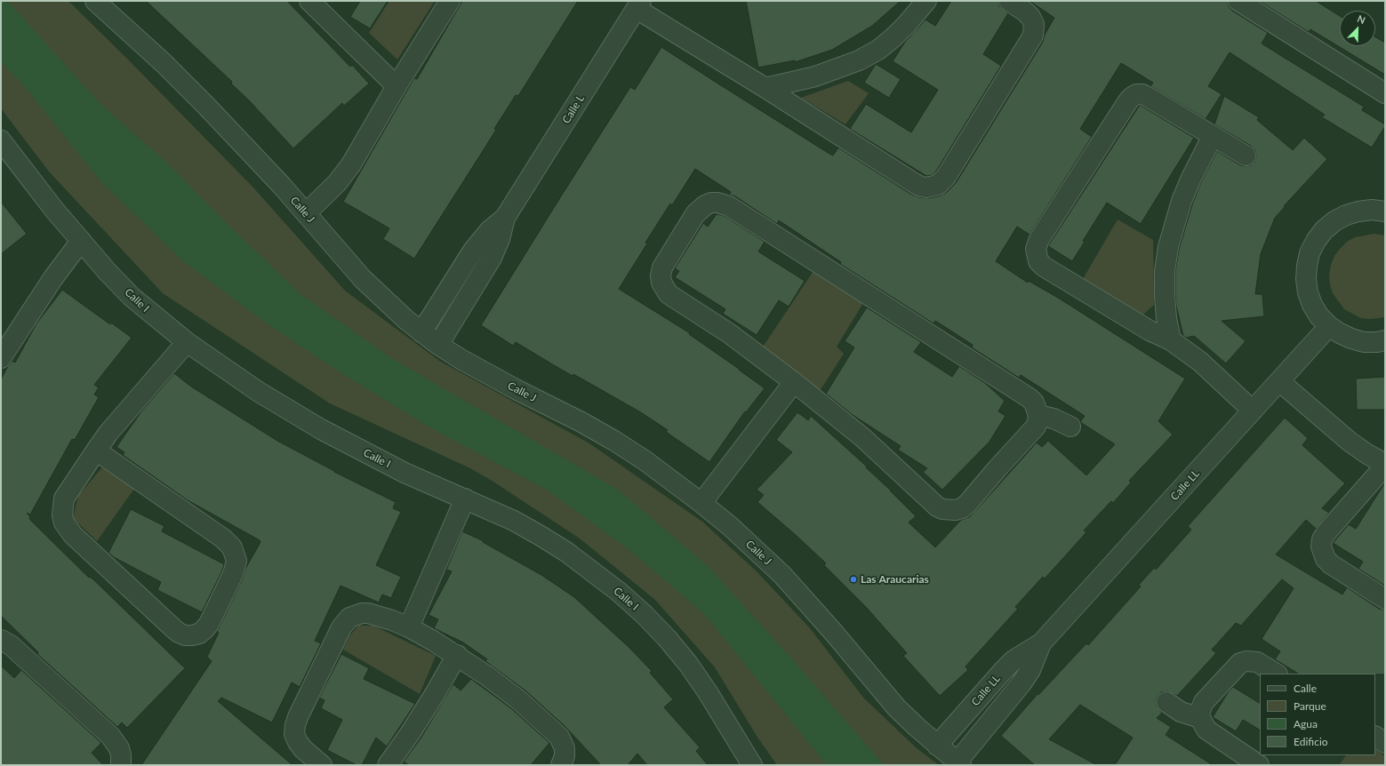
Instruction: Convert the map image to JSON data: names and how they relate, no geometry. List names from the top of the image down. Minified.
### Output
{"streets":{"street":["Calle L","Calle J","Calle I","Calle LL"]},"crossings":[["Calle L","Calle J"],["Calle J","Calle LL"]],"places":["Las Araucarias"],"legend":["Calle","Parque","Agua","Edificio"],"north":"top right"}
